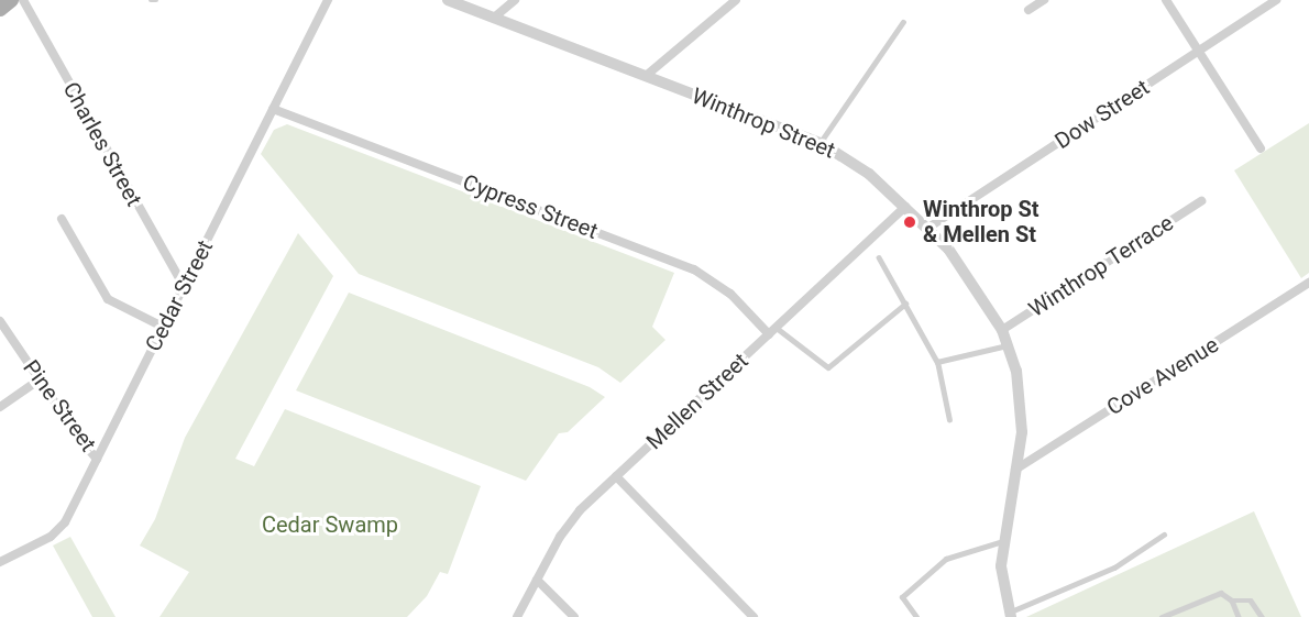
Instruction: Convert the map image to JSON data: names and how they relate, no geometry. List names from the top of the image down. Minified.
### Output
{"streets":{"street":["Dow Street","Winthrop Street","Charles Street","Cypress Street","Winthrop Terrace","Cedar Street","Cove Avenue","Mellen Street","Pine Street"]},"crossings":[["Dow Street","Winthrop Street"],["Winthrop Street","Winthrop Terrace"],["Winthrop Street","Cove Avenue"],["Winthrop Street","Mellen Street"],["Charles Street","Cedar Street"],["Cypress Street","Cedar Street"],["Cypress Street","Mellen Street"],["Cedar Street","Pine Street"]],"parks":["Cedar Swamp"],"places":["Winthrop St & Mellen St"]}
